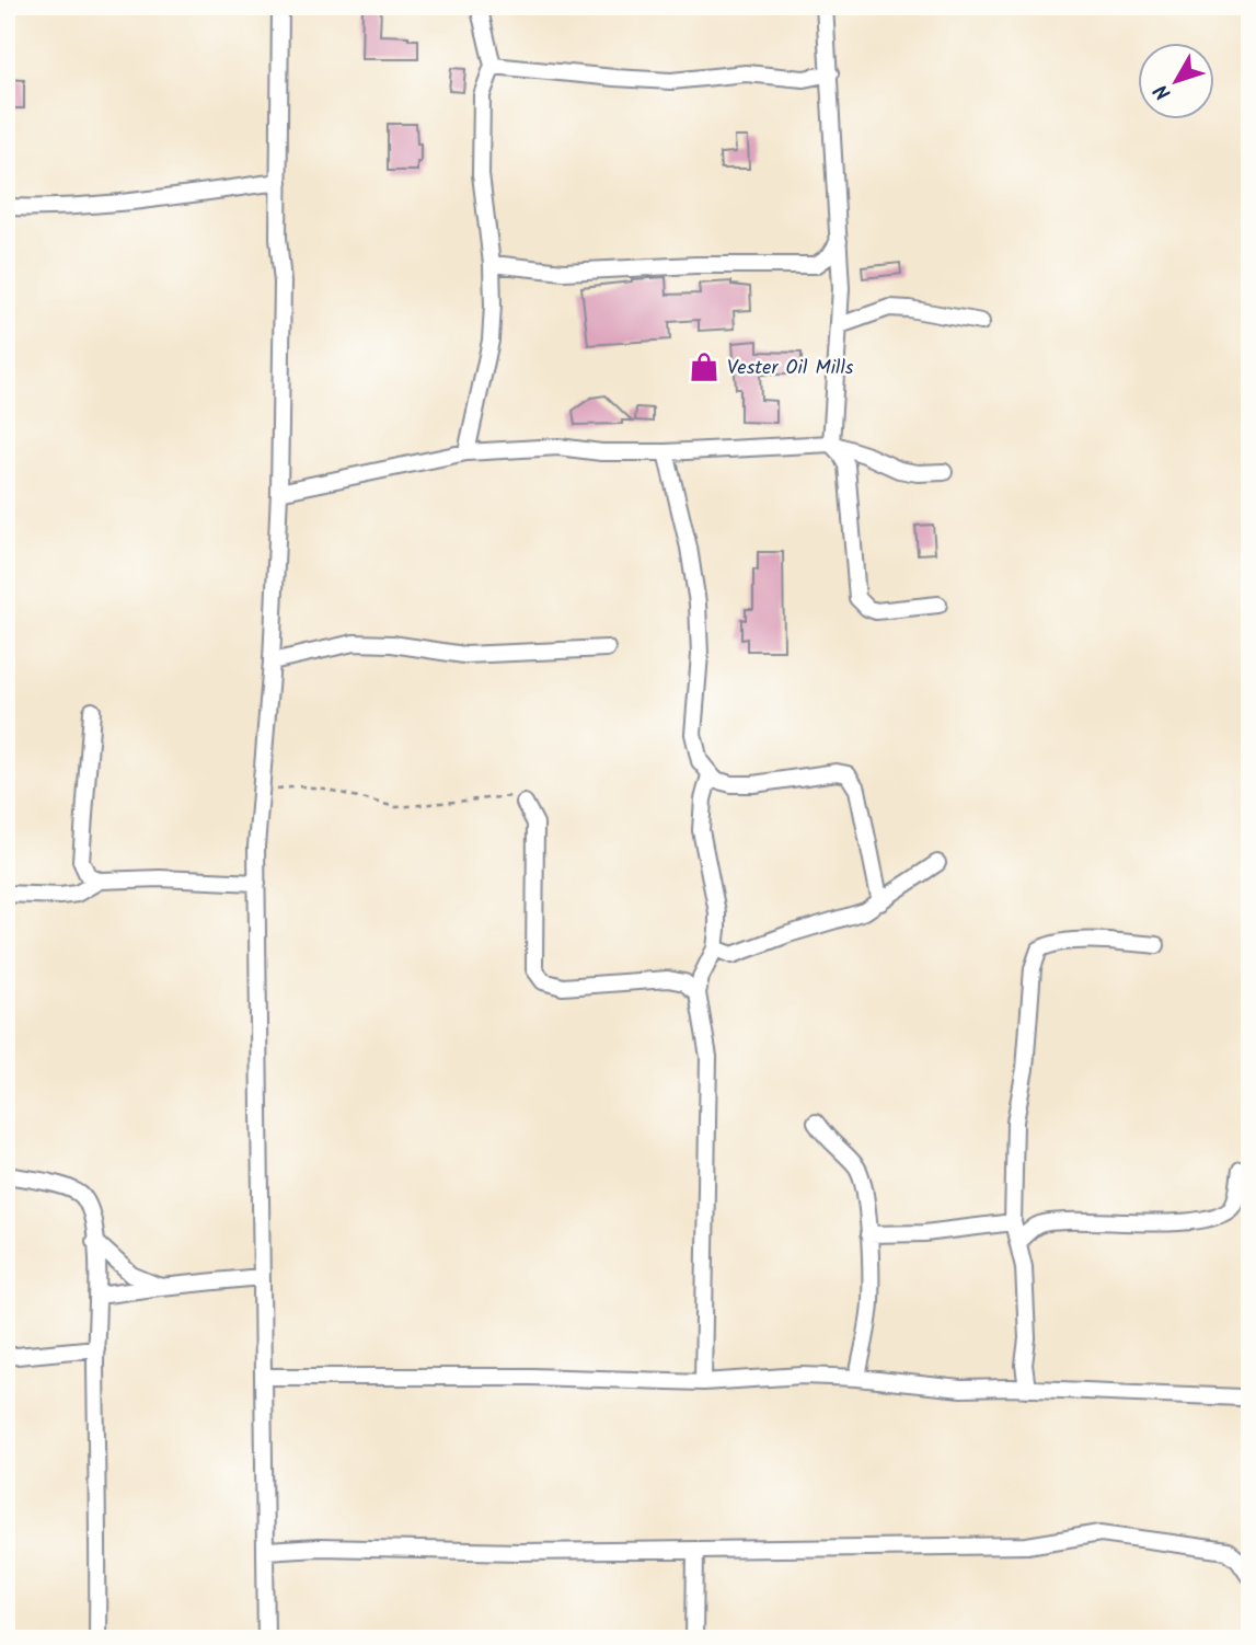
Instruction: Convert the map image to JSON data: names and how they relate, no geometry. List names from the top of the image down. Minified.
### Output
{"places":{"shop":["Vester Oil Mills"]},"north":"bottom left"}
